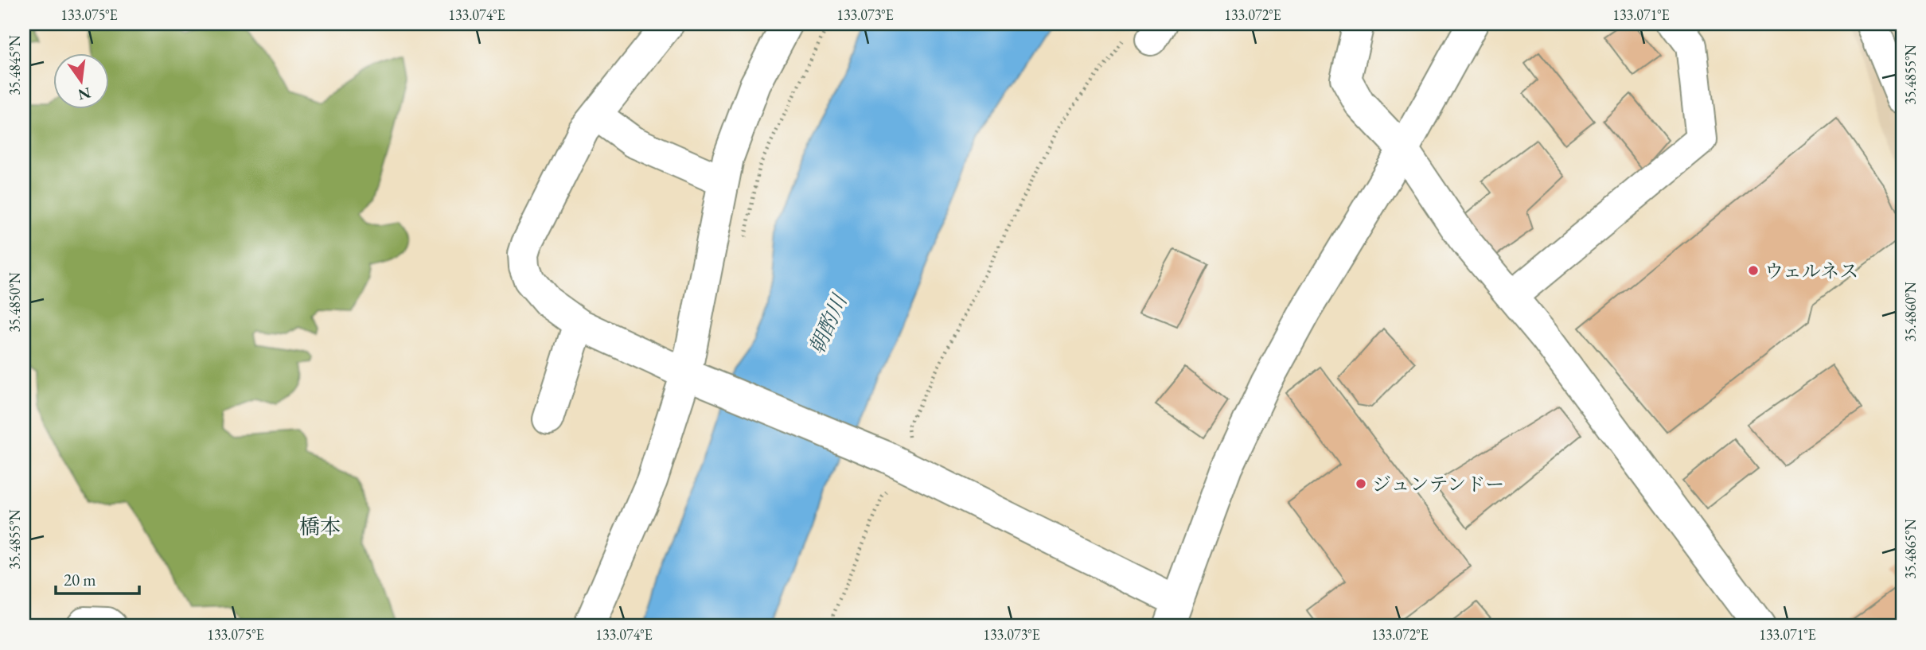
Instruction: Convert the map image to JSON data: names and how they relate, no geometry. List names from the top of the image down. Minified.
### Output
{"districts":["橋本"],"water":["朝酌川"],"places":["ウェルネス","ジュンテンドー"],"scale_bar":"20 m","north":"bottom","coordinates":["133.075°E","133.074°E","133.073°E","133.072°E","133.071°E","35.4845°N","35.4855°N","35.4850°N","35.4860°N","35.4865°N"]}
